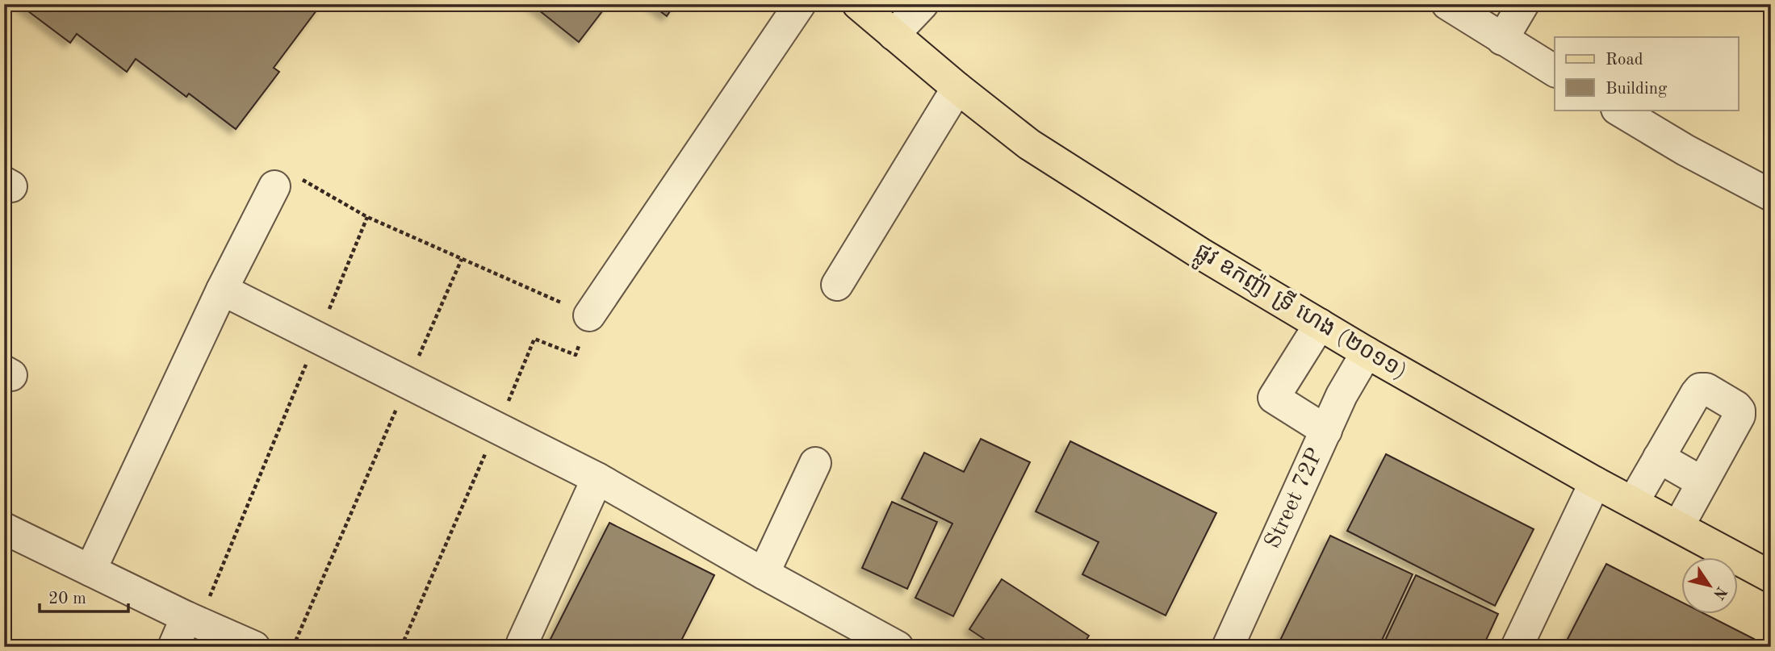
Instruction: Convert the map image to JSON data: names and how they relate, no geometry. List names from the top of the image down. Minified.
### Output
{"streets":{"main road":["ផ្លូវ ឧកញ៉ា ទ្រី ហេង (២០១១)"],"street":["Street 72P"]},"crossings":[["ផ្លូវ ឧកញ៉ា ទ្រី ហេង (២០១១)","Street 72P"]],"legend":["Road","Building"],"scale_bar":"20 m","north":"bottom right"}
